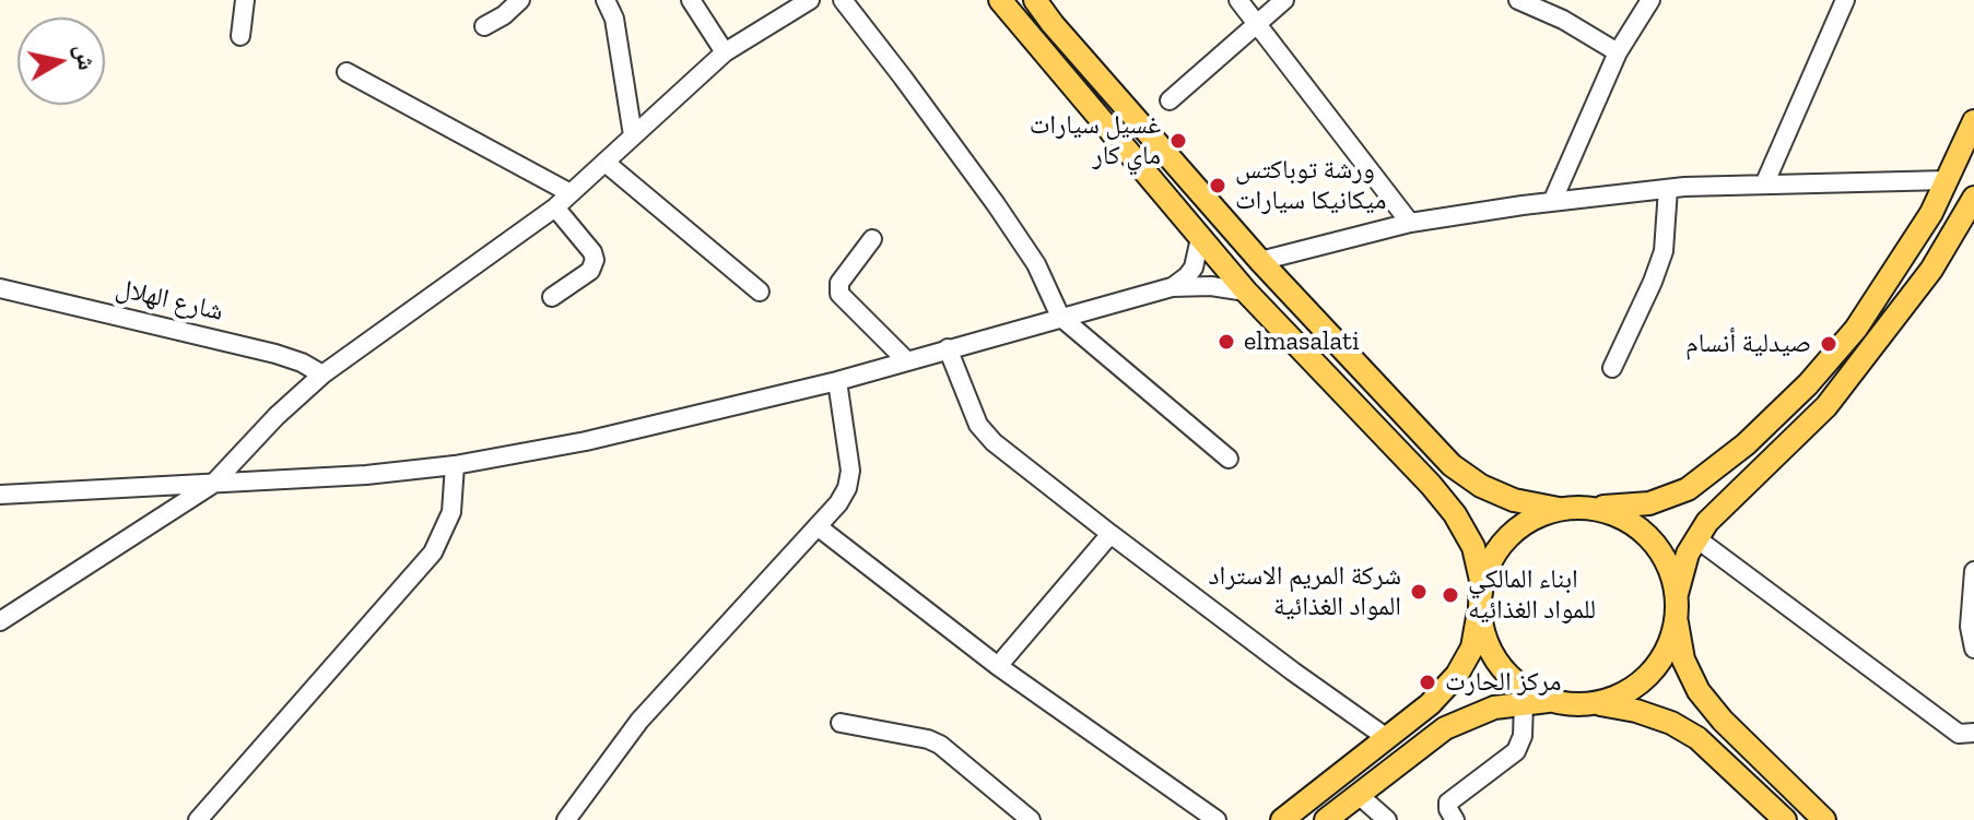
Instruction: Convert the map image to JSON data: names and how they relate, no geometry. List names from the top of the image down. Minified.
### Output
{"streets":{"street":["شارع الهلال"]},"places":["غسيل سيارات ماي كار","ورشة توباكتس ميكانيكا سيارات","elmasalati","صيدلية أنسام","شركة المريم الاستراد المواد الغذائية","ابناء المالكي للمواد الغذائيه","مركز الحارت"],"north":"right"}
